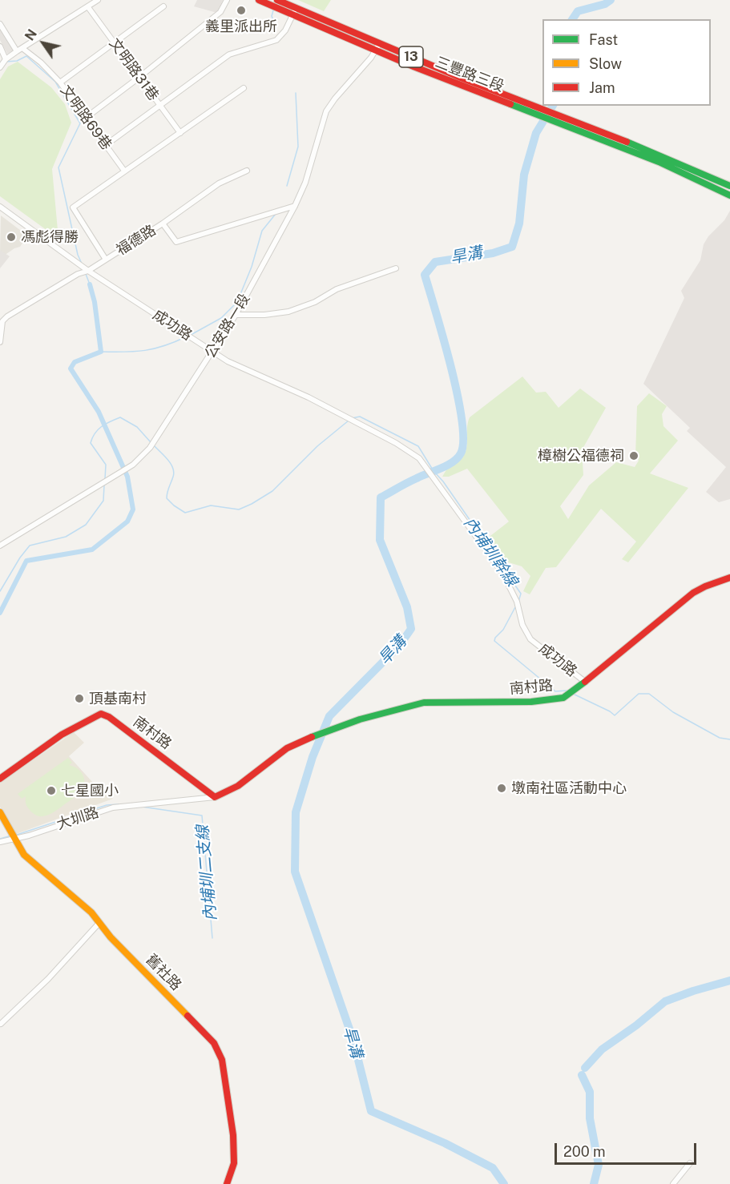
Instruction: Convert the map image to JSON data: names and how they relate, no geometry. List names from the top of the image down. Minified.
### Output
{"streets":{"street":["13","文明路31巷","三豐路三段","文明路69巷","福德路","成功路","公安路一段","南村路","大圳路","舊社路"]},"crossings":[["13","三豐路三段"],["三豐路三段","公安路一段"],["福德路","成功路"],["福德路","公安路一段"],["成功路","公安路一段"],["成功路","南村路"],["南村路","大圳路"],["大圳路","舊社路"]],"water":["旱溝","內埔圳幹線","內埔圳二支線"],"places":["義里派出所","馮彪得勝","樟樹公福德祠","頂基南村","墩南社區活動中心","七星國小"],"legend":["Fast","Slow","Jam"],"scale_bar":"200 m","north":"top left"}
